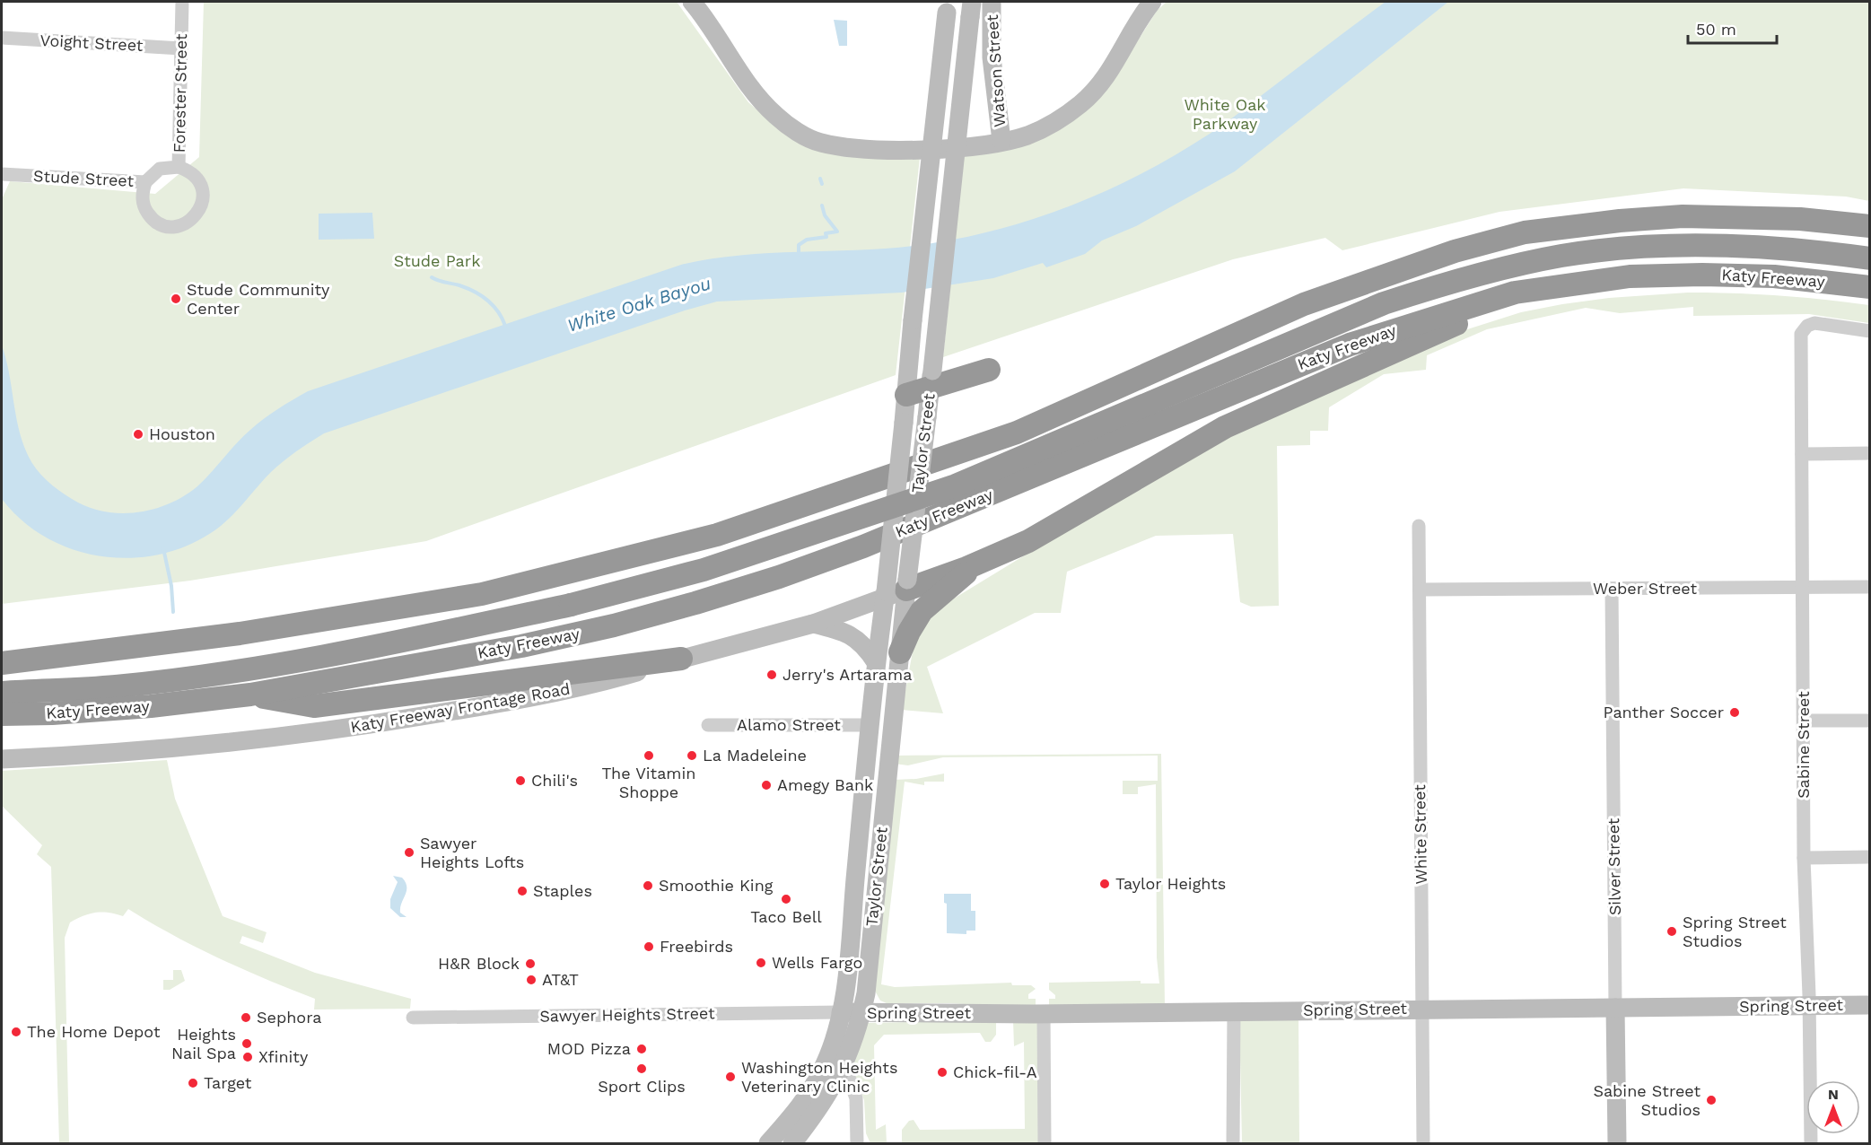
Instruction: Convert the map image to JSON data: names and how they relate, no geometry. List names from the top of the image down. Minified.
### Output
{"streets":{"highway":["Katy Freeway"],"main road":["Watson Street","Taylor Street","Katy Freeway Frontage Road","Silver Street","Spring Street"],"street":["Voight Street","Forester Street","Stude Street","Weber Street","Alamo Street","Sabine Street","White Street","Sawyer Heights Street"]},"crossings":[["Voight Street","Forester Street"],["Forester Street","Stude Street"],["Taylor Street","Katy Freeway Frontage Road"],["Taylor Street","Alamo Street"],["Taylor Street","Spring Street"],["Taylor Street","Sawyer Heights Street"],["Weber Street","Sabine Street"],["Weber Street","White Street"],["Weber Street","Silver Street"],["Sabine Street","Spring Street"],["White Street","Spring Street"],["Silver Street","Spring Street"],["Spring Street","Sawyer Heights Street"]],"water":["White Oak Bayou"],"parks":["White Oak Parkway","Stude Park"],"places":["Stude Community Center","Houston","Jerry's Artarama","Panther Soccer","The Vitamin Shoppe","La Madeleine","Chili's","Amegy Bank","Sawyer Heights Lofts","Taylor Heights","Smoothie King","Staples","Taco Bell","Spring Street Studios","Freebirds","Wells Fargo","H&R Block","AT&T","Sephora","The Home Depot","Heights Nail Spa","MOD Pizza","Xfinity","Sport Clips","Chick-fil-A","Washington Heights Veterinary Clinic","Target","Sabine Street Studios"],"scale_bar":"50 m","north":"top"}
